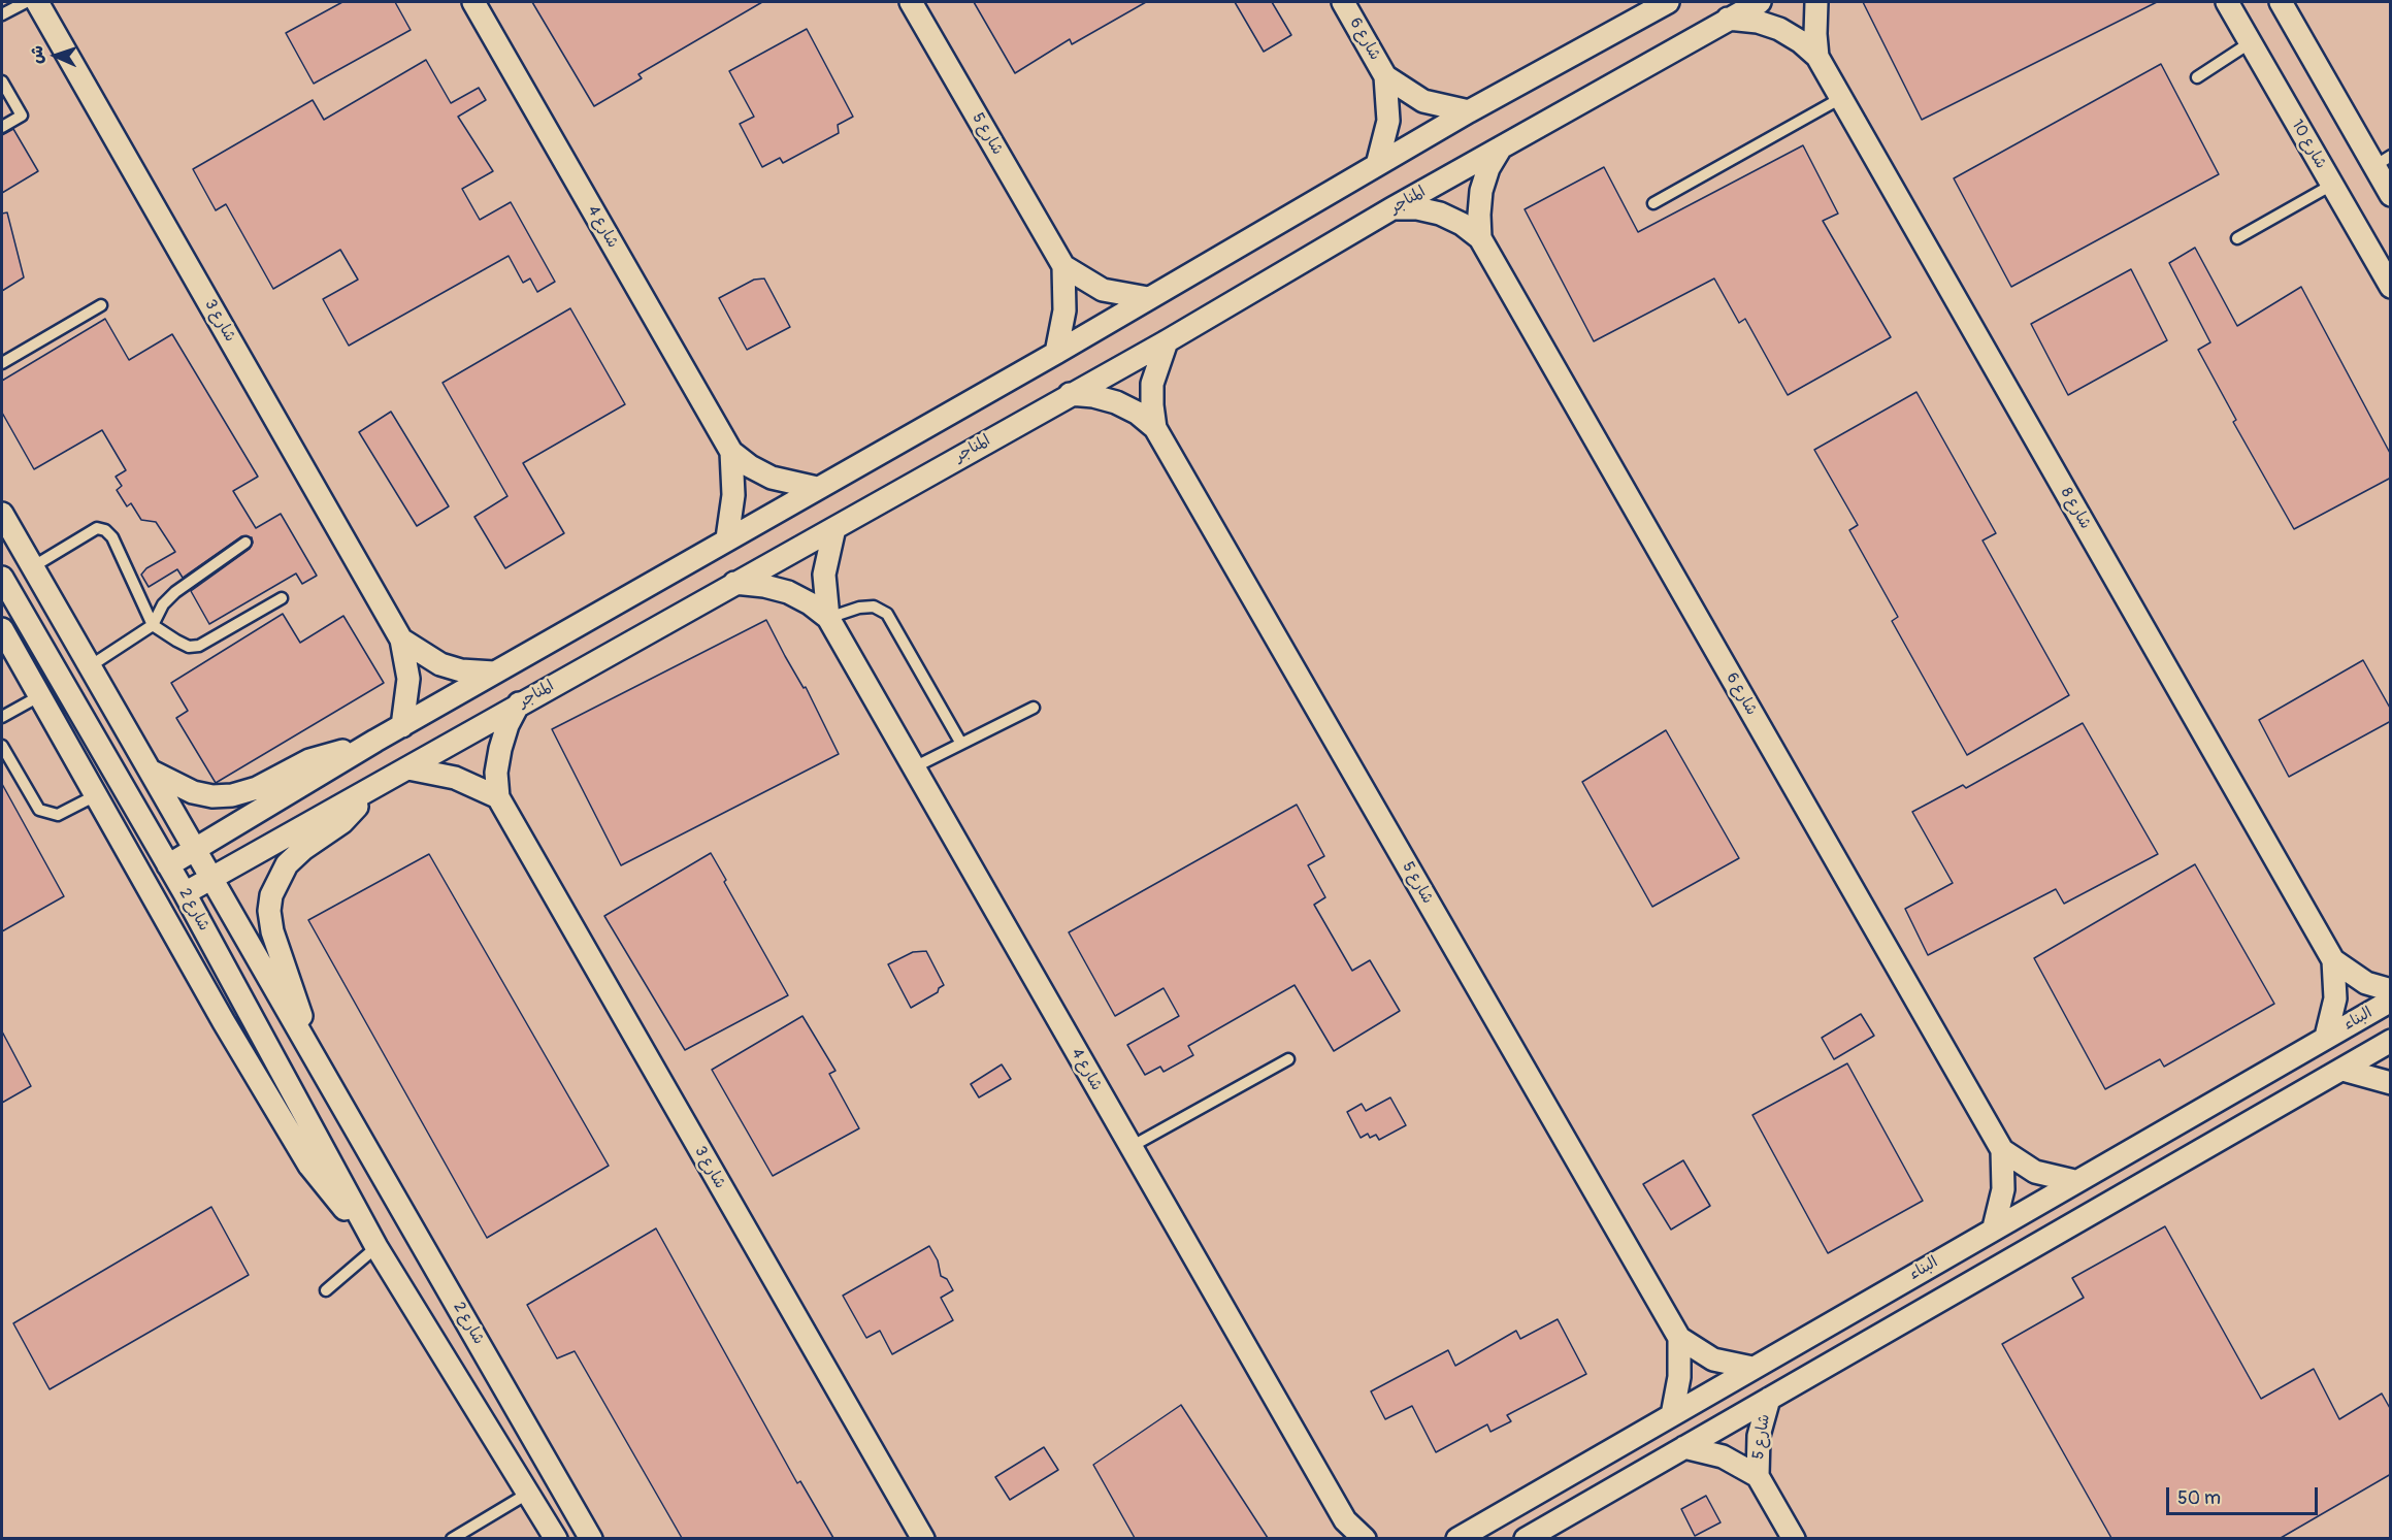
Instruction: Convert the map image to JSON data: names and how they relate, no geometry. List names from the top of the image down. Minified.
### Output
{"streets":{"street":["شارع 6","شارع 5","شارع 10","المناجر","شارع 4","شارع 3","شارع 8","شارع 2","البناء"]},"crossings":[["شارع 6","المناجر"],["شارع 6","البناء"],["شارع 5","المناجر"],["شارع 5","البناء"],["المناجر","شارع 4"],["المناجر","شارع 8"],["المناجر","شارع 2"],["شارع 8","البناء"]],"scale_bar":"50 m","north":"left"}
